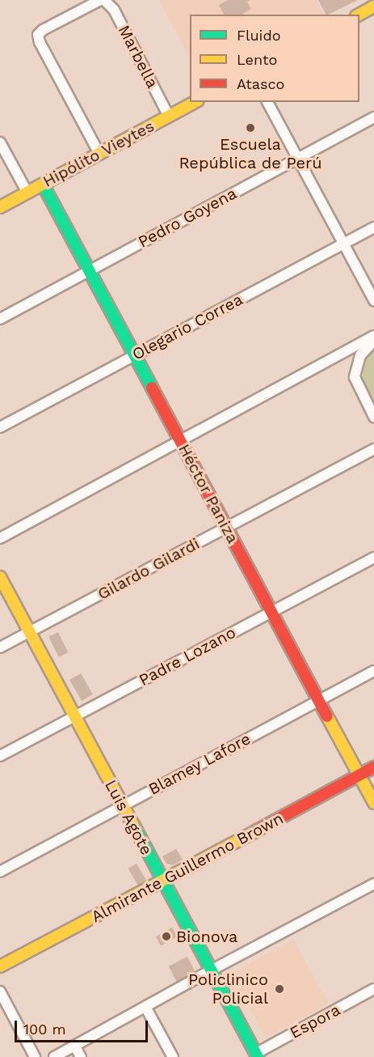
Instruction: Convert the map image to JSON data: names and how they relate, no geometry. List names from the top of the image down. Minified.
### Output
{"streets":{"street":["Marbella","Hipólito Vieytes","Pedro Goyena","Olegario Correa","Héctor Paniza","Gilardo Gilardi","Padre Lozano","Blamey Lafore","Luis Agote","Almirante Guillermo Brown","Espora"]},"crossings":[["Marbella","Hipólito Vieytes"],["Hipólito Vieytes","Héctor Paniza"],["Pedro Goyena","Héctor Paniza"],["Olegario Correa","Héctor Paniza"],["Héctor Paniza","Gilardo Gilardi"],["Héctor Paniza","Padre Lozano"],["Héctor Paniza","Blamey Lafore"],["Héctor Paniza","Almirante Guillermo Brown"],["Gilardo Gilardi","Luis Agote"],["Padre Lozano","Luis Agote"],["Blamey Lafore","Luis Agote"],["Luis Agote","Almirante Guillermo Brown"],["Luis Agote","Espora"]],"places":["Escuela República de Perú","Bionova","Policlinico Policial"],"legend":["Fluido","Lento","Atasco"],"scale_bar":"100 m"}
